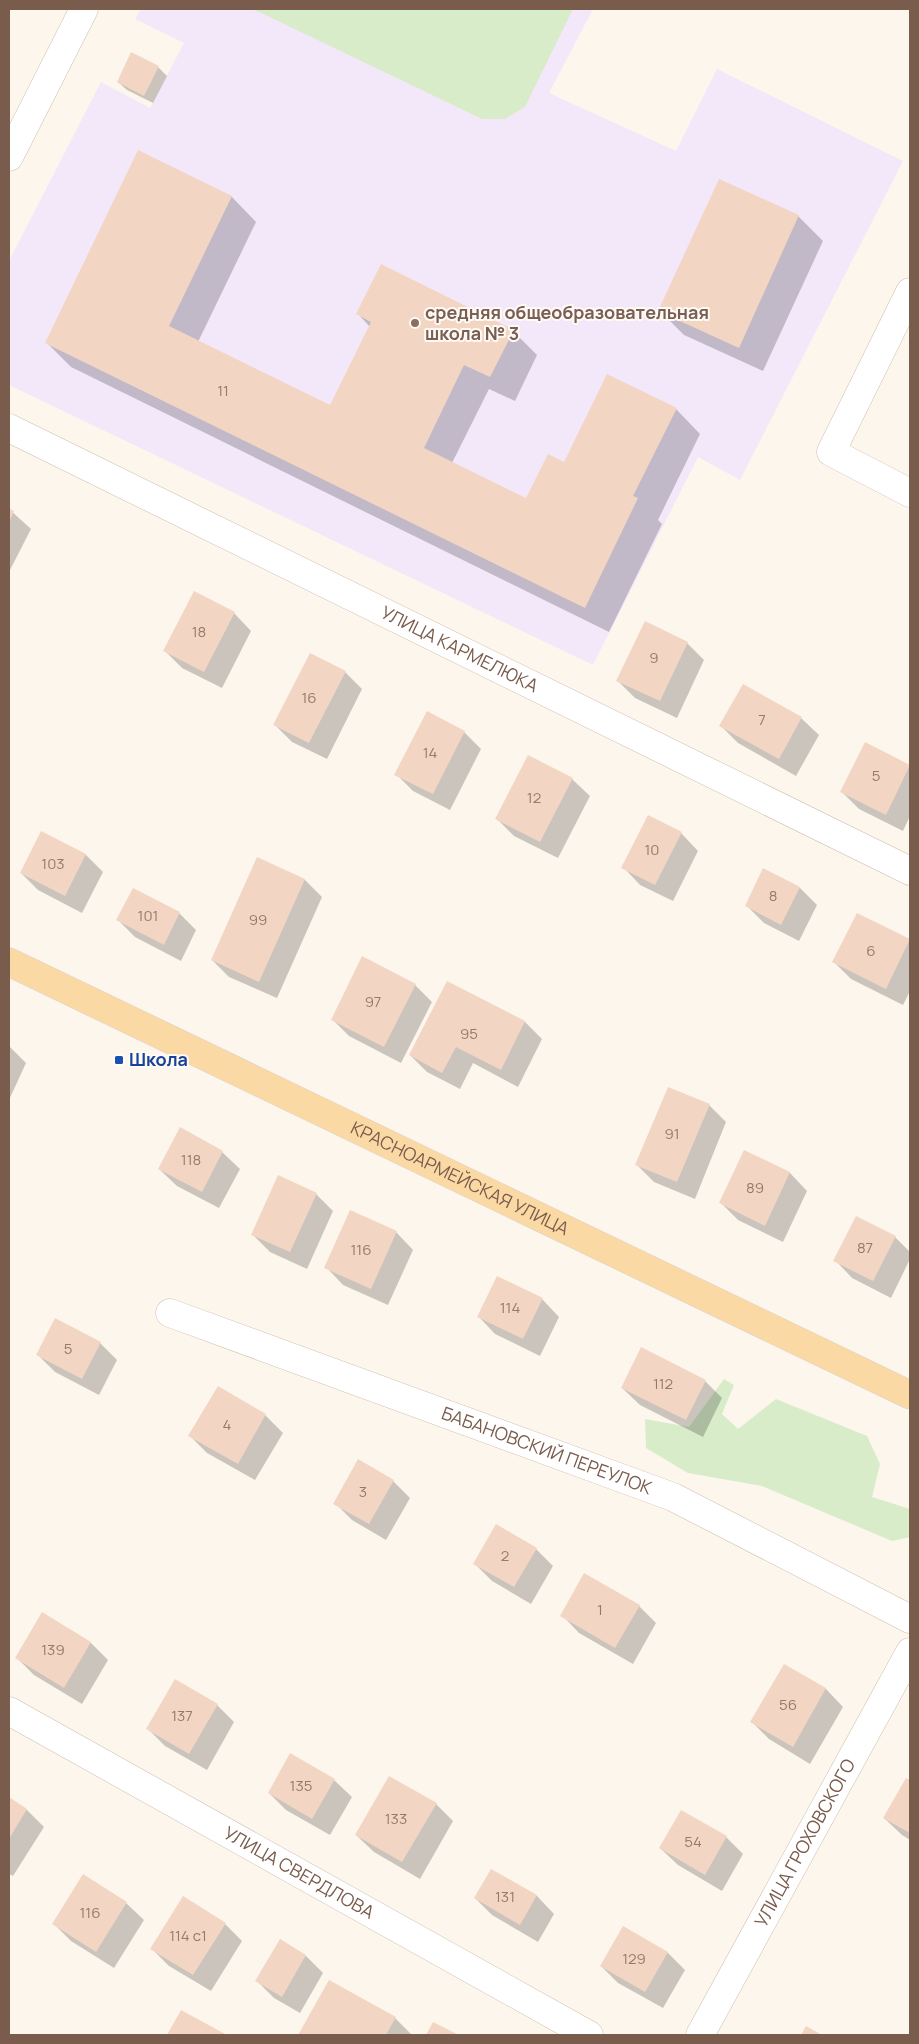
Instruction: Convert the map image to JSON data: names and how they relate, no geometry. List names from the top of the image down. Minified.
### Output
{"streets":{"main road":["КРАСНОАРМЕЙСКАЯ УЛИЦА"],"street":["УЛИЦА КАРМЕЛЮКА","БАБАНОВСКИЙ ПЕРЕУЛОК","УЛИЦА ГРОХОВСКОГО","УЛИЦА СВЕРДЛОВА"]},"places":{"other":["средняя общеобразовательная школа № 3"],"transit":["Школа"]},"house_numbers":["11","18","9","16","7","14","5","12","10","103","8","101","99","6","97","95","91","118","89","87","116","114","5","112","4","3","2","1","139","56","137","135","133","54","131","116","114 с1","129"]}
